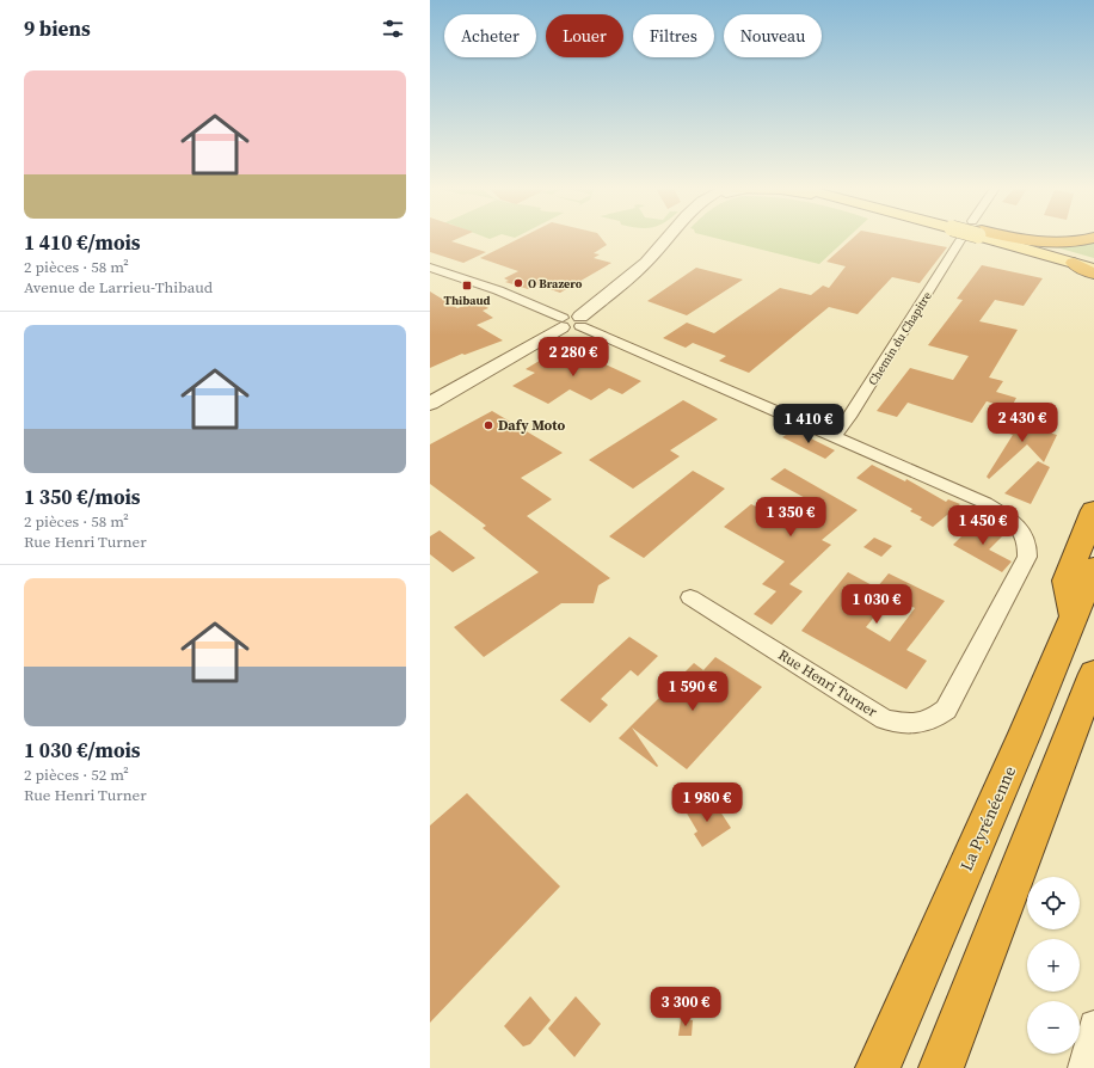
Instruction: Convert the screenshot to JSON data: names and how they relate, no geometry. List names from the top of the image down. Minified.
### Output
{"streets":{"highway":["La Pyrénéenne"],"street":["Chemin du Chapitre","Rue Henri Turner"]},"crossings":[["Chemin du Chapitre","Rue Henri Turner"]],"places":{"other":["O Brazero","Dafy Moto"],"transit":["Thibaud"]},"page":{"heading":"9 biens","chip":["Acheter","Louer","Filtres","Nouveau"],"list":[{"name":"1 410 €/mois","note":"2 pièces · 58 m² · Avenue de Larrieu-Thibaud"},{"name":"1 350 €/mois","note":"2 pièces · 58 m² · Rue Henri Turner"},{"name":"1 030 €/mois","note":"2 pièces · 52 m² · Rue Henri Turner"}],"price":["2 280 €","2 430 €","1 410 €","1 350 €","1 450 €","1 030 €","1 590 €","1 980 €","3 300 €"],"map_buttons":["+","−"]}}
